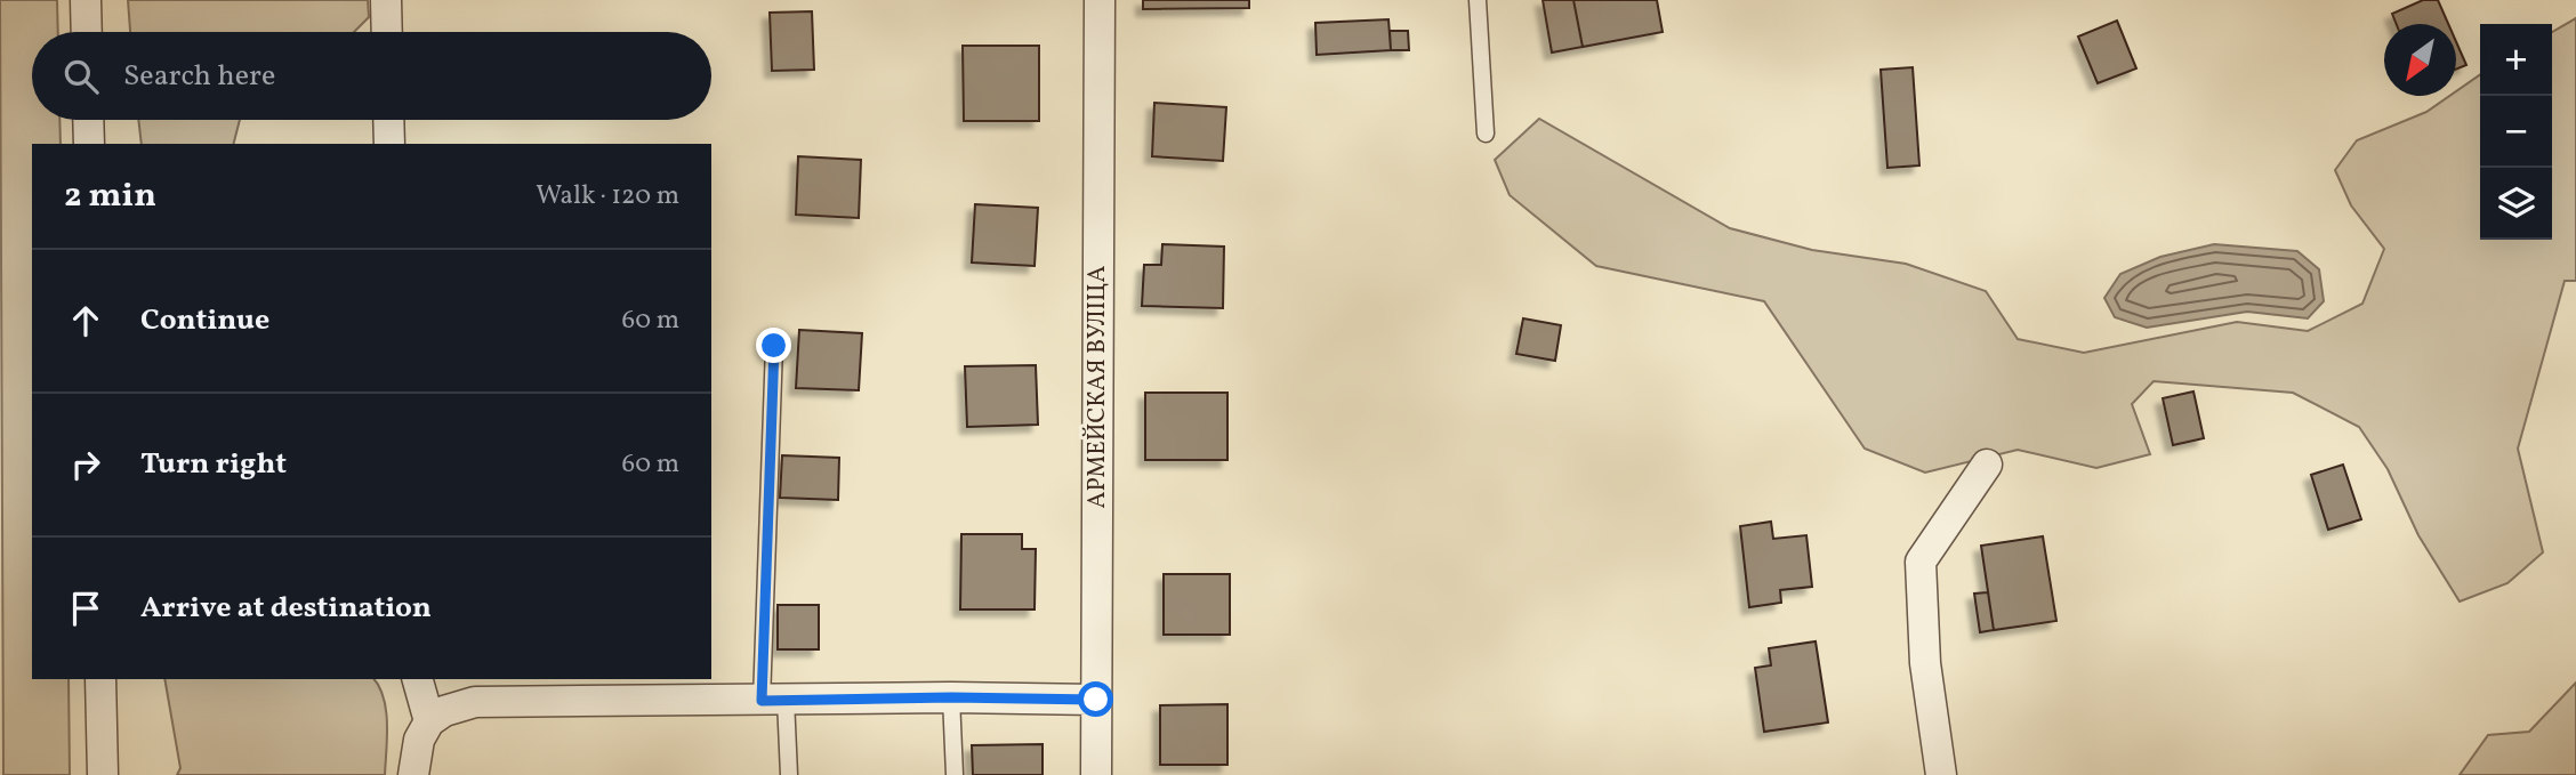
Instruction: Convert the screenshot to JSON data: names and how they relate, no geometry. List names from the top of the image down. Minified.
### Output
{"streets":{"street":["АРМЕЙСКАЯ ВУЛІЦА"]},"north":"bottom left","page":{"map_buttons":["+","−"],"search":"Search here","heading":["2 min","Walk · 120 m"],"list":[["Continue","60 m"],["Turn right","60 m"],"Arrive at destination"]}}
